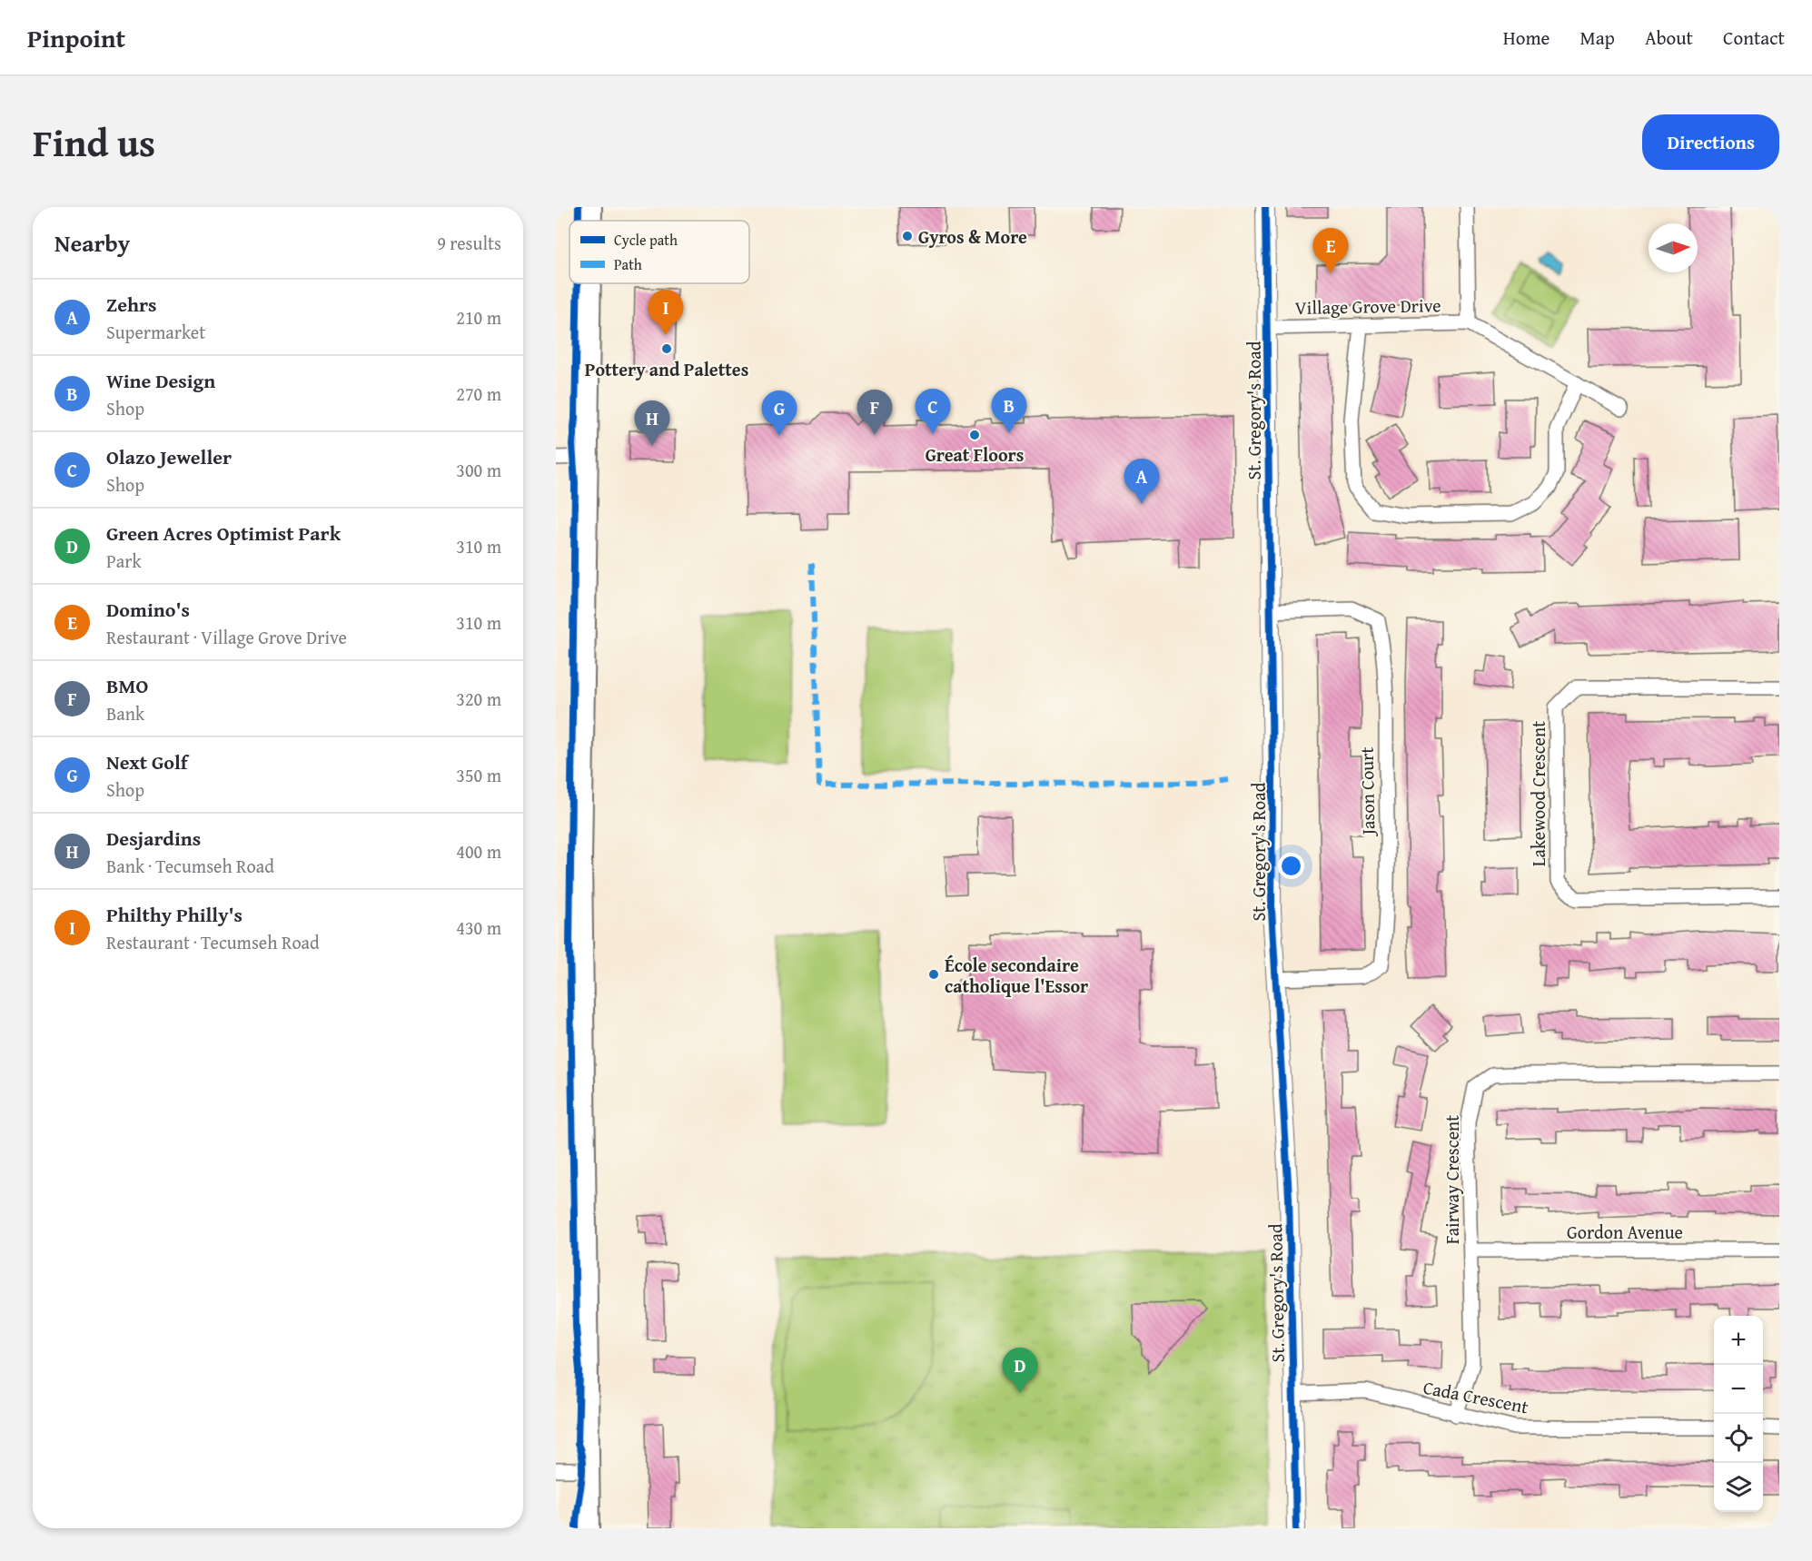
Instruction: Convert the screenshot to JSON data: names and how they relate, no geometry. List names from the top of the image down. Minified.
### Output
{"streets":{"street":["Village Grove Drive","St. Gregory's Road","Jason Court","Lakewood Crescent","Fairway Crescent","Gordon Avenue","Cada Crescent"]},"crossings":[["Village Grove Drive","St. Gregory's Road"],["St. Gregory's Road","Jason Court"],["St. Gregory's Road","Cada Crescent"],["Fairway Crescent","Gordon Avenue"],["Fairway Crescent","Cada Crescent"]],"places":["Gyros & More","Pottery and Palettes","Great Floors","École secondaire catholique l'Essor"],"legend":["Cycle path","Path"],"north":"right","page":{"header":"Pinpoint","nav":["Home","Map","About","Contact"],"title":"Find us","buttons":"Directions","heading":["Nearby","9 results"],"pins":["E","I","B","C","F","G","H","A","D"],"list":[{"mark":"A","name":"Zehrs","note":"Supermarket","value":"210 m"},{"mark":"B","name":"Wine Design","note":"Shop","value":"270 m"},{"mark":"C","name":"Olazo Jeweller","note":"Shop","value":"300 m"},{"mark":"D","name":"Green Acres Optimist Park","note":"Park","value":"310 m"},{"mark":"E","name":"Domino's","note":"Restaurant · Village Grove Drive","value":"310 m"},{"mark":"F","name":"BMO","note":"Bank","value":"320 m"},{"mark":"G","name":"Next Golf","note":"Shop","value":"350 m"},{"mark":"H","name":"Desjardins","note":"Bank · Tecumseh Road","value":"400 m"},{"mark":"I","name":"Philthy Philly's","note":"Restaurant · Tecumseh Road","value":"430 m"}],"map_buttons":["+","−"]}}
